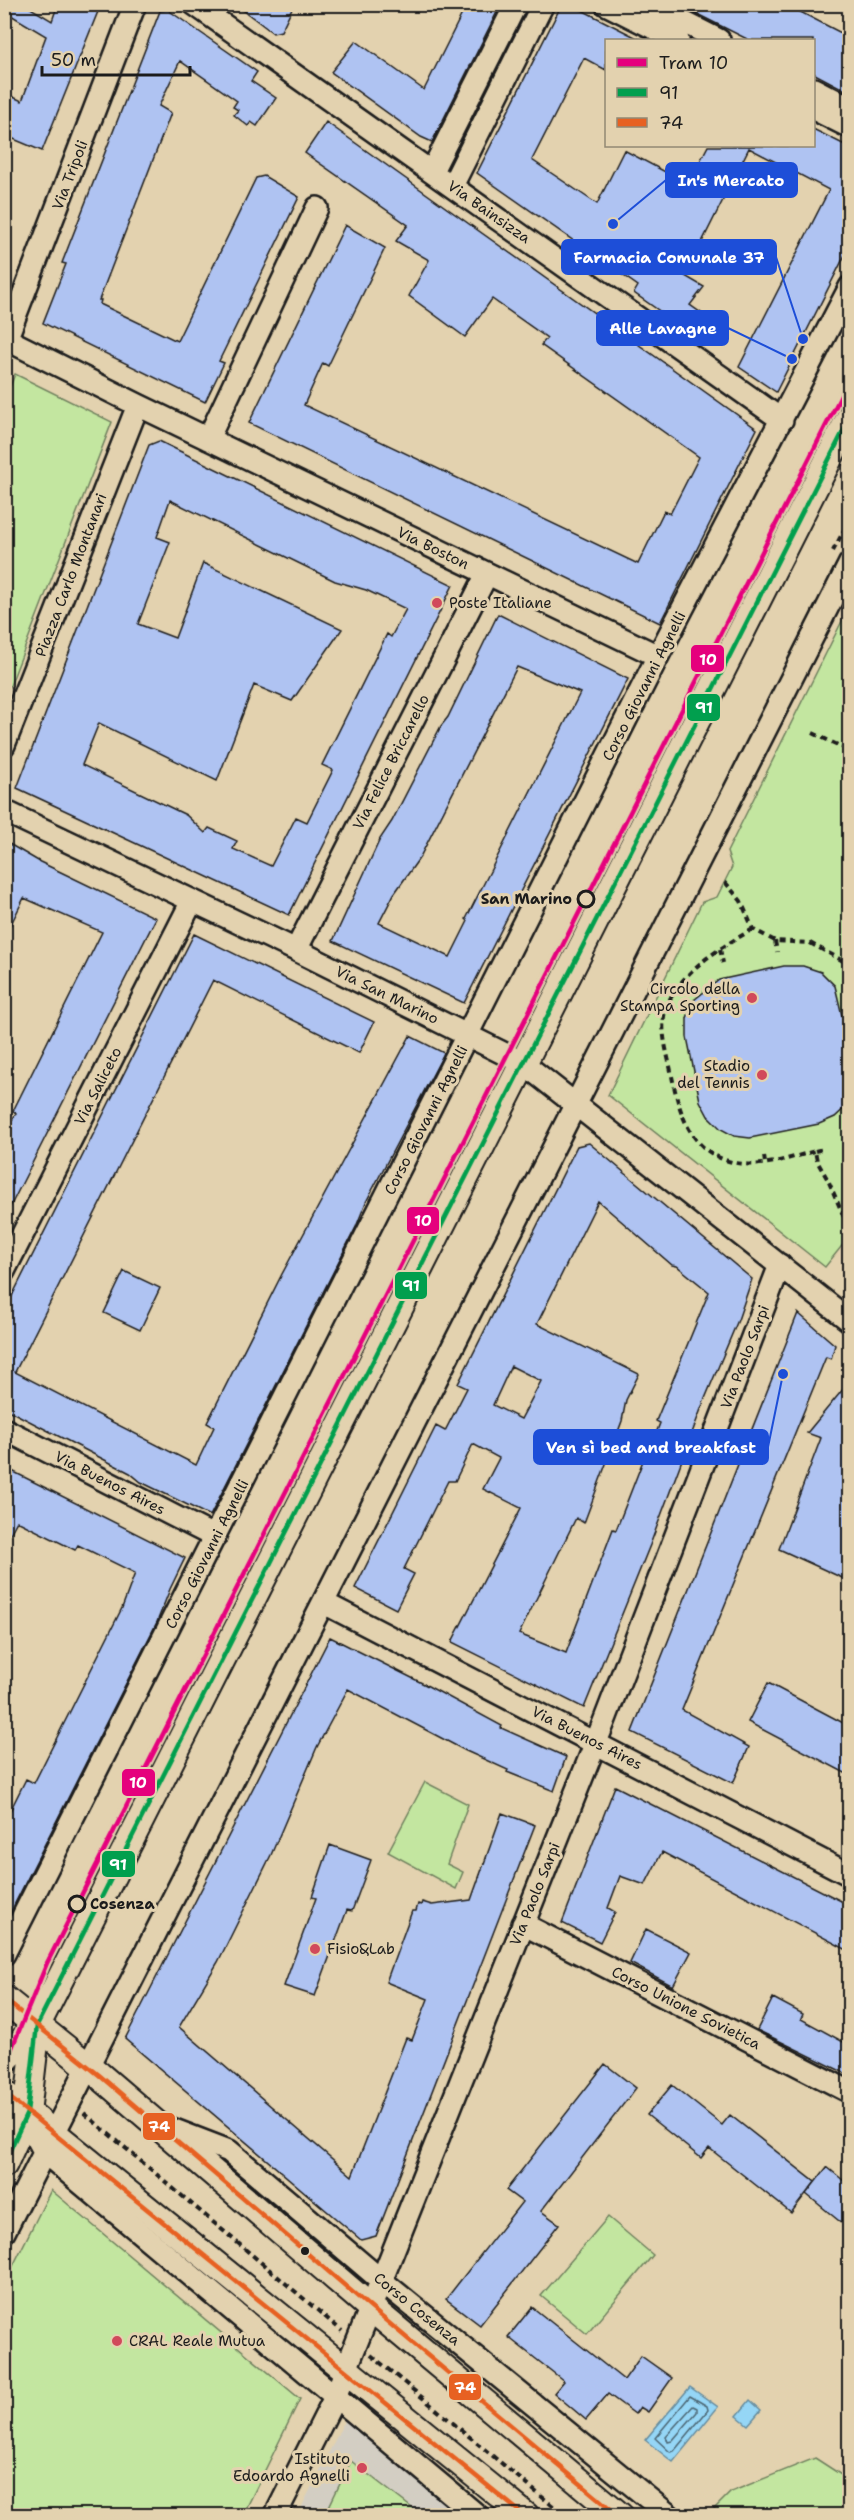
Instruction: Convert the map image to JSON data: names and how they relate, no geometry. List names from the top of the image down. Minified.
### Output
{"streets":{"main road":["Corso Cosenza"],"street":["Via Tripoli","Via Bainsizza","Via Boston","Piazza Carlo Montanari","Corso Giovanni Agnelli","Via Felice Briccarello","Via San Marino","Via Saliceto","Via Paolo Sarpi","Via Buenos Aires","Corso Unione Sovietica"]},"crossings":[["Via Tripoli","Via Boston"],["Via Bainsizza","Corso Giovanni Agnelli"],["Via Boston","Piazza Carlo Montanari"],["Via Boston","Corso Giovanni Agnelli"],["Via Boston","Via Felice Briccarello"],["Corso Giovanni Agnelli","Via San Marino"],["Corso Giovanni Agnelli","Via Buenos Aires"],["Via Felice Briccarello","Via San Marino"],["Via San Marino","Via Saliceto"],["Via San Marino","Via Paolo Sarpi"],["Via Paolo Sarpi","Via Buenos Aires"],["Via Paolo Sarpi","Corso Unione Sovietica"],["Via Paolo Sarpi","Corso Cosenza"]],"places":["In's Mercato","Farmacia Comunale 37","Alle Lavagne","Poste Italiane","San Marino","Circolo della Stampa Sporting","Stadio del Tennis","Ven sì bed and breakfast","Cosenza","Fisio&Lab","CRAL Reale Mutua","Istituto Edoardo Agnelli"],"lines":["tram line 10","transit line 91","transit line 74"],"legend":["Tram 10","91","74"],"scale_bar":"50 m"}
